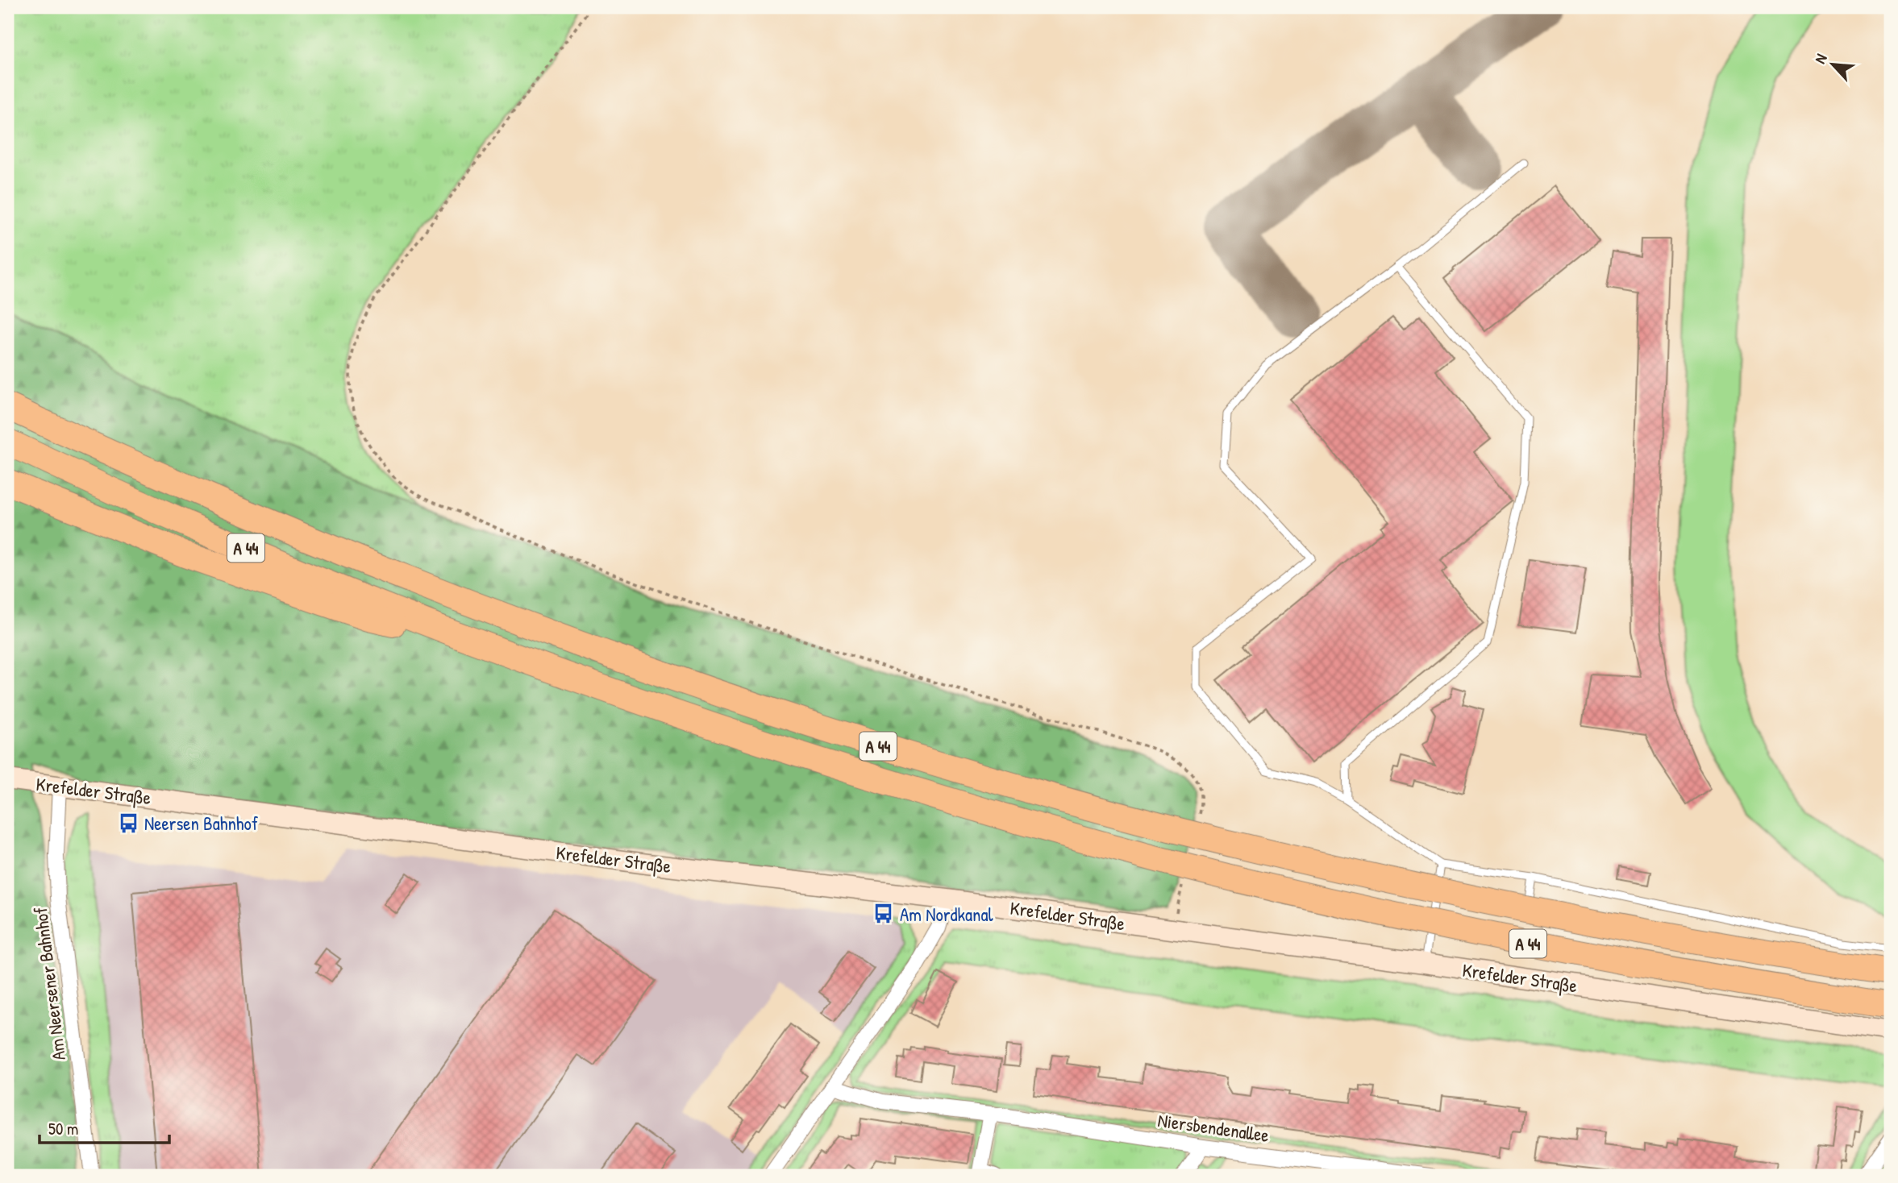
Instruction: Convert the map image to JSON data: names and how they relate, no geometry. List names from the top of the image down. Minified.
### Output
{"streets":{"highway":["A 44"],"street":["Krefelder Straße","Am Neersener Bahnhof","Niersbendenallee"]},"crossings":[["Krefelder Straße","Am Neersener Bahnhof"]],"places":{"bus stop":["Neersen Bahnhof","Am Nordkanal"]},"scale_bar":"50 m","north":"top left"}
